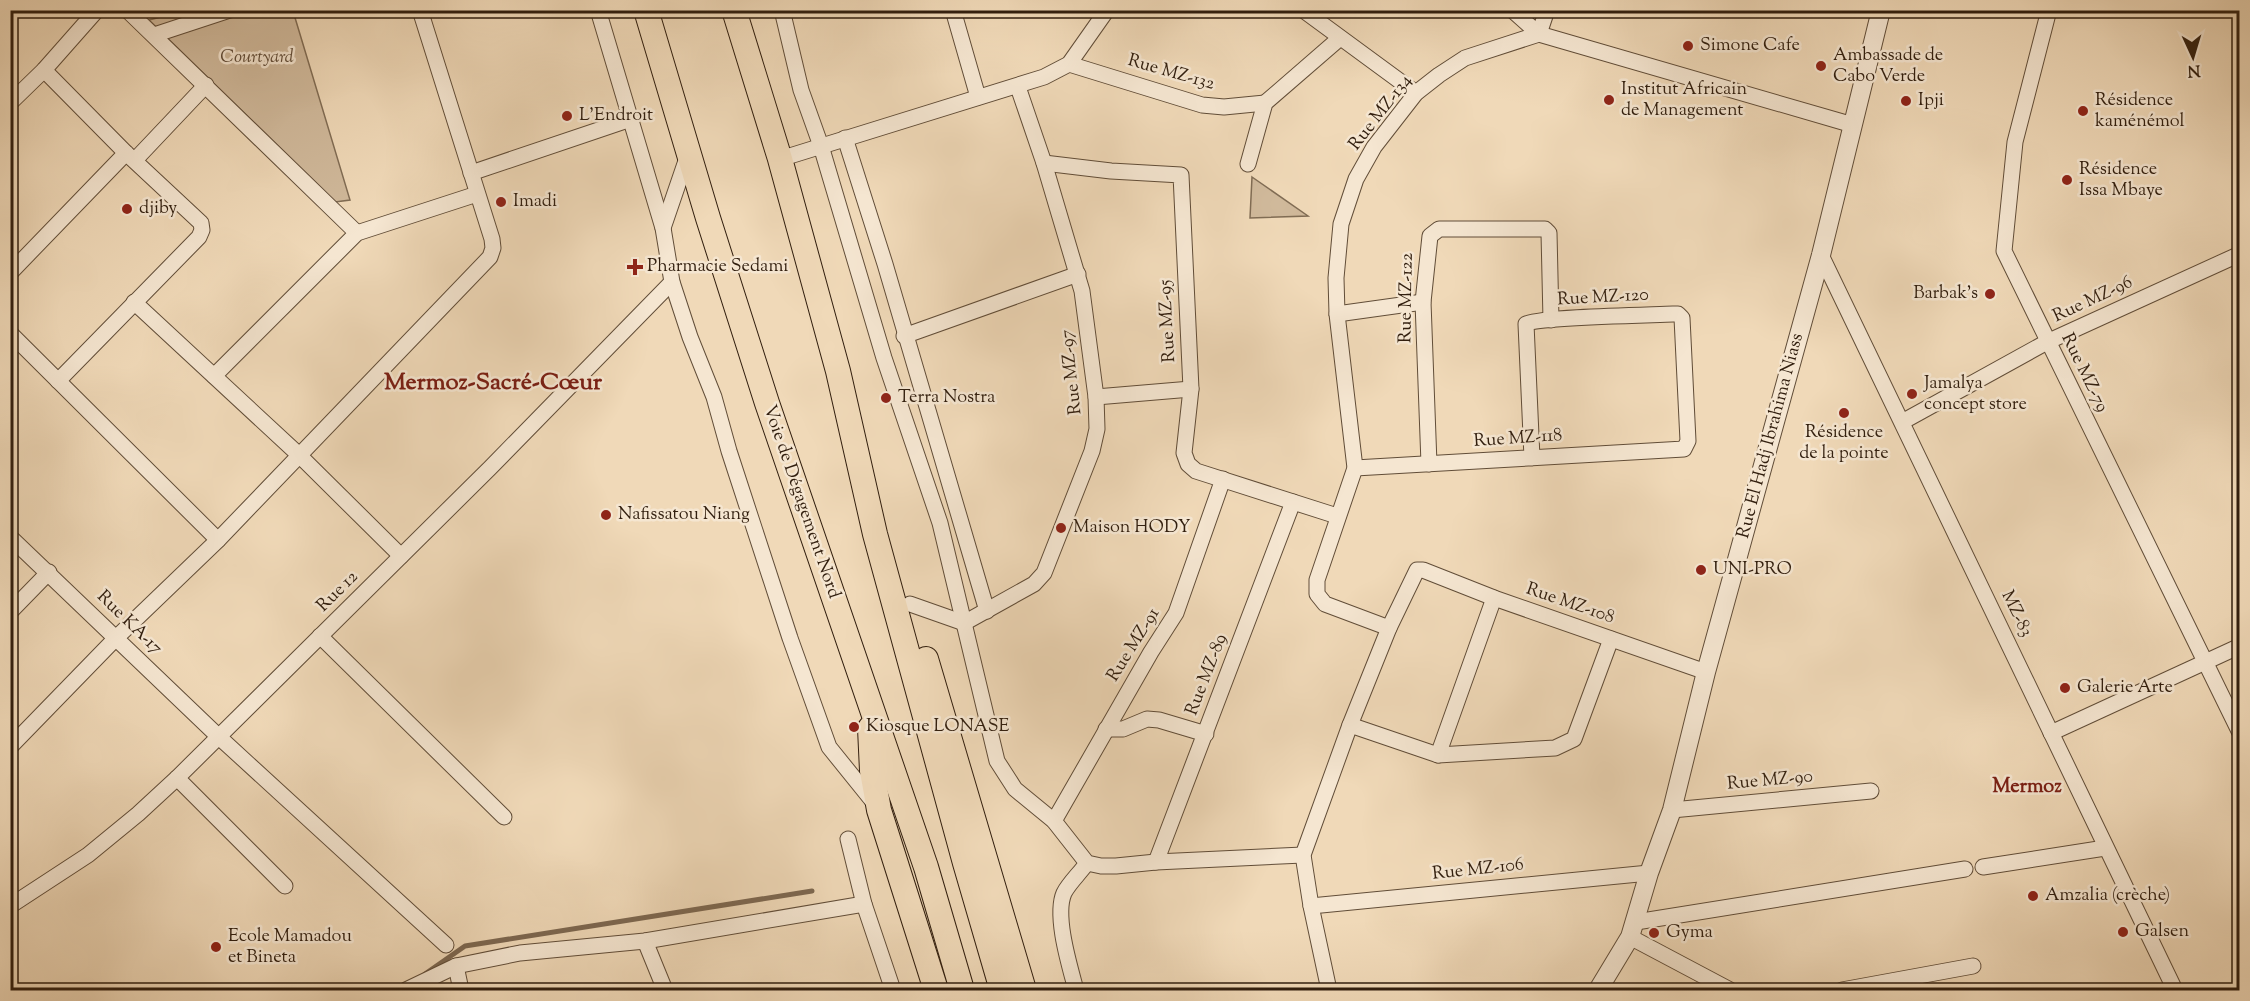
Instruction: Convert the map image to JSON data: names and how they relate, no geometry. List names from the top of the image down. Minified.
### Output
{"streets":{"highway":["Voie de Dégagement Nord"],"street":["Rue MZ-132","Rue MZ-134","Rue MZ-122","Rue MZ-120","Rue MZ-96","Rue MZ-95","Rue MZ-97","Rue MZ-79","Rue El Hadj Ibrahima Niass","Rue MZ-118","Rue 12","Rue MZ-108","MZ-83","Rue KA-17","Rue MZ-91","Rue MZ-89","Rue MZ-90","Rue MZ-106"]},"crossings":[["Rue MZ-134","Rue MZ-118"],["Rue MZ-134","Rue MZ-108"],["Rue MZ-122","Rue MZ-120"],["Rue MZ-122","Rue MZ-118"],["Rue MZ-120","Rue MZ-118"],["Rue MZ-96","Rue MZ-79"],["Rue MZ-96","MZ-83"],["Rue MZ-95","Rue MZ-97"],["Rue MZ-95","Rue MZ-91"],["Rue El Hadj Ibrahima Niass","Rue MZ-108"],["Rue El Hadj Ibrahima Niass","MZ-83"],["Rue El Hadj Ibrahima Niass","Rue MZ-90"],["Rue El Hadj Ibrahima Niass","Rue MZ-106"],["Rue 12","Rue KA-17"]],"districts":["Mermoz-Sacré-Cœur","Mermoz"],"parks":["Courtyard"],"places":{"other":["Simone Cafe","Ambassade de Cabo Verde","Institut Africain de Management","Ipji","Résidence kaménémol","L'Endroit","Résidence Issa Mbaye","Imadi","djiby","Barbak's","Jamalya concept store","Terra Nostra","Résidence de la pointe","Nafissatou Niang","Maison HODY","UNI-PRO","Galerie Arte","Kiosque LONASE","Amzalia (crèche)","Galsen","Gyma","Ecole Mamadou et Bineta"],"health":["Pharmacie Sedami"]},"north":"bottom"}
